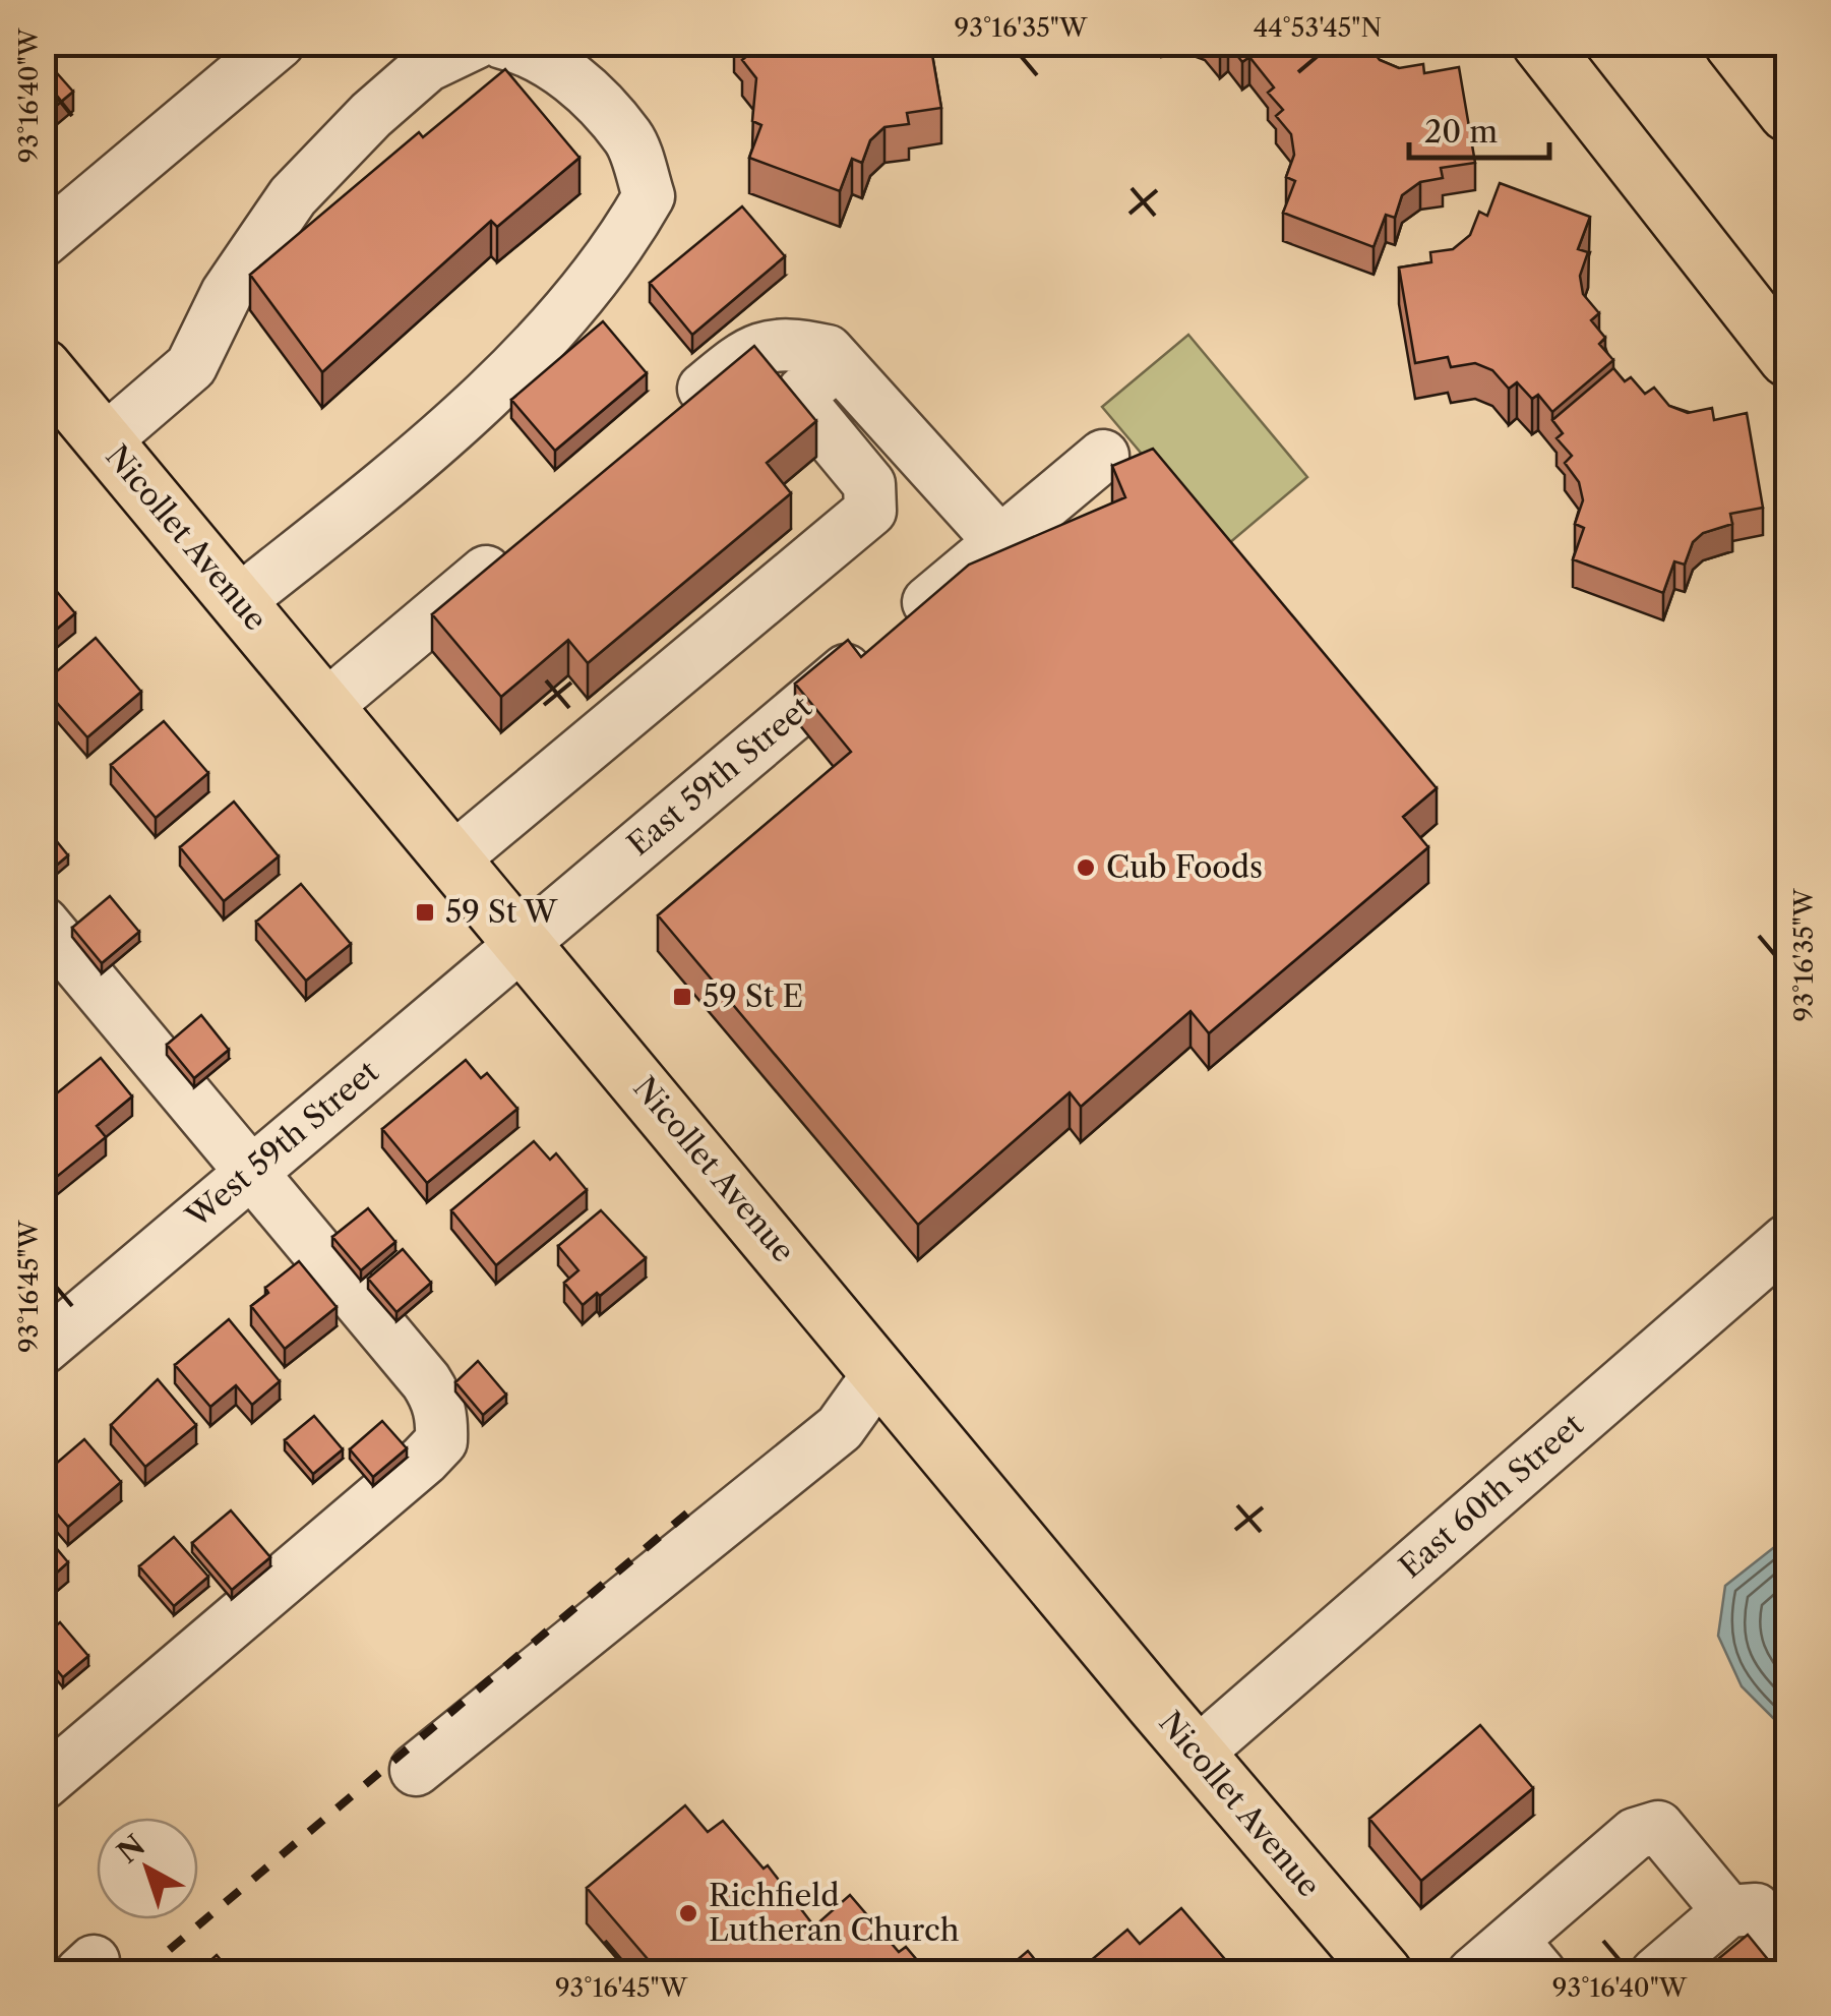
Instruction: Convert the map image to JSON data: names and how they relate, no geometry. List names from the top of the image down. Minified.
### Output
{"streets":{"main road":["Nicollet Avenue"],"street":["East 59th Street","West 59th Street","East 60th Street"]},"crossings":[["Nicollet Avenue","East 59th Street"],["Nicollet Avenue","West 59th Street"],["Nicollet Avenue","East 60th Street"],["East 59th Street","West 59th Street"]],"places":{"other":["Cub Foods","Richfield Lutheran Church"],"transit":["59 St W","59 St E"]},"scale_bar":"20 m","north":"top left","coordinates":["93°16'35\"W","44°53'45\"N","93°16'40\"W","93°16'45\"W"]}
